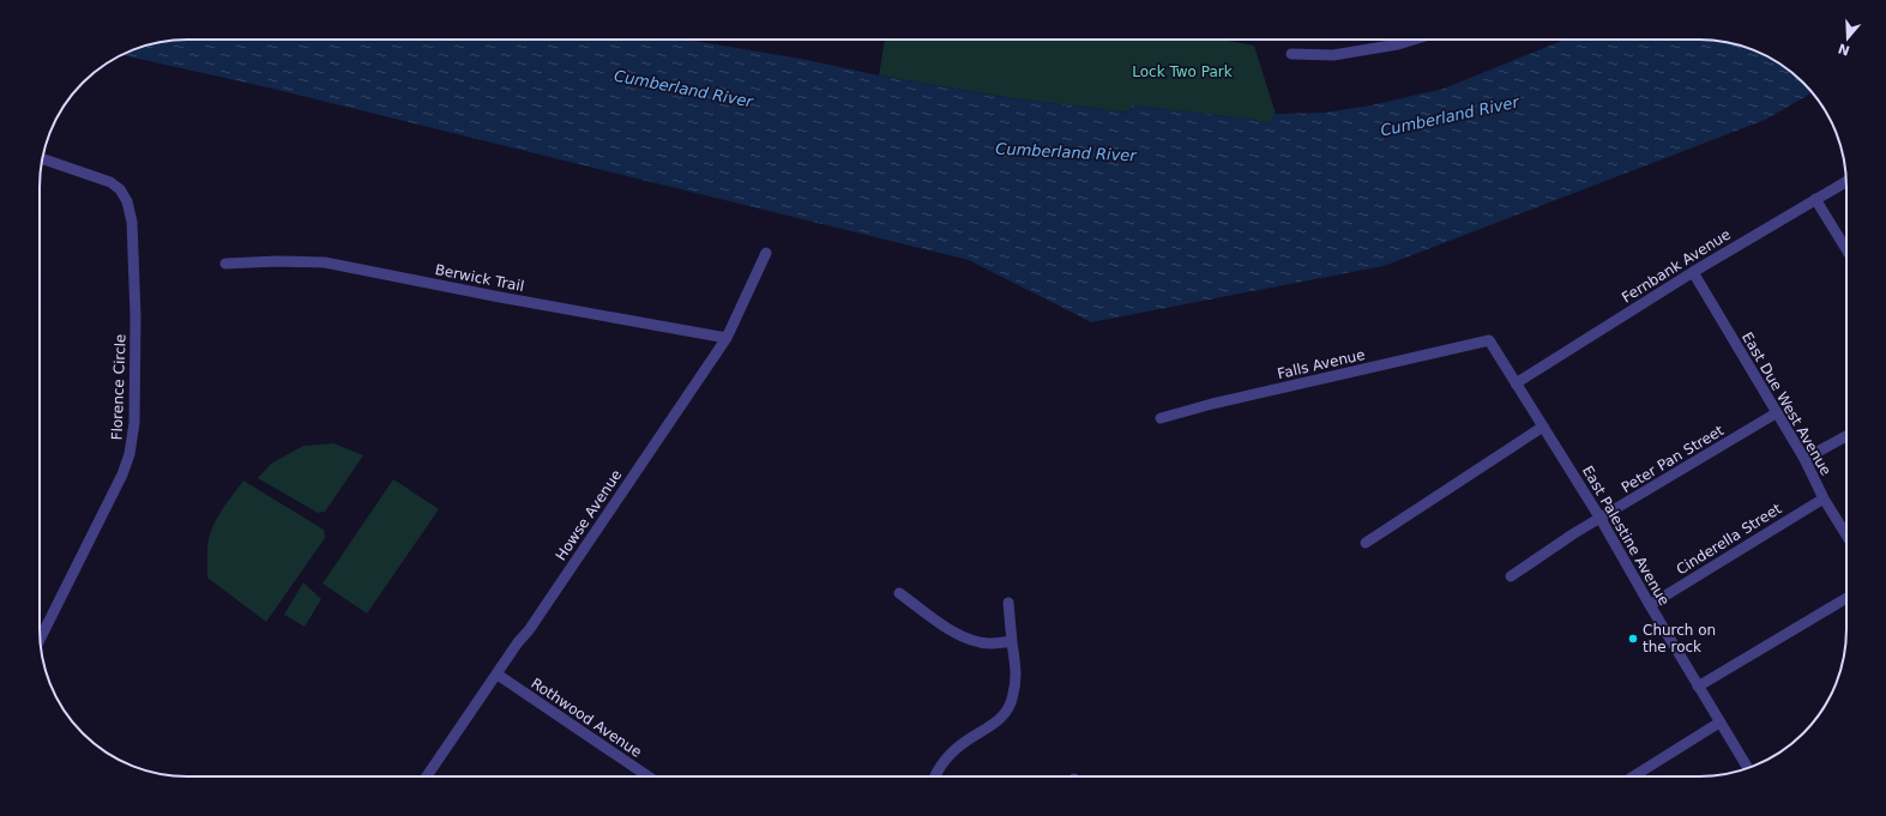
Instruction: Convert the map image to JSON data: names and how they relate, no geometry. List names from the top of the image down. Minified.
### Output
{"streets":{"street":["Fernbank Avenue","Berwick Trail","Falls Avenue","Florence Circle","East Due West Avenue","Peter Pan Street","Howse Avenue","East Palestine Avenue","Cinderella Street","Rothwood Avenue"]},"crossings":[["Fernbank Avenue","East Due West Avenue"],["Fernbank Avenue","East Palestine Avenue"],["Berwick Trail","Howse Avenue"],["Falls Avenue","East Palestine Avenue"],["East Due West Avenue","Peter Pan Street"],["East Due West Avenue","Cinderella Street"],["Peter Pan Street","East Palestine Avenue"],["Howse Avenue","Rothwood Avenue"],["East Palestine Avenue","Cinderella Street"]],"water":["Cumberland River"],"parks":["Lock Two Park"],"places":["Church on the rock"],"north":"bottom"}
